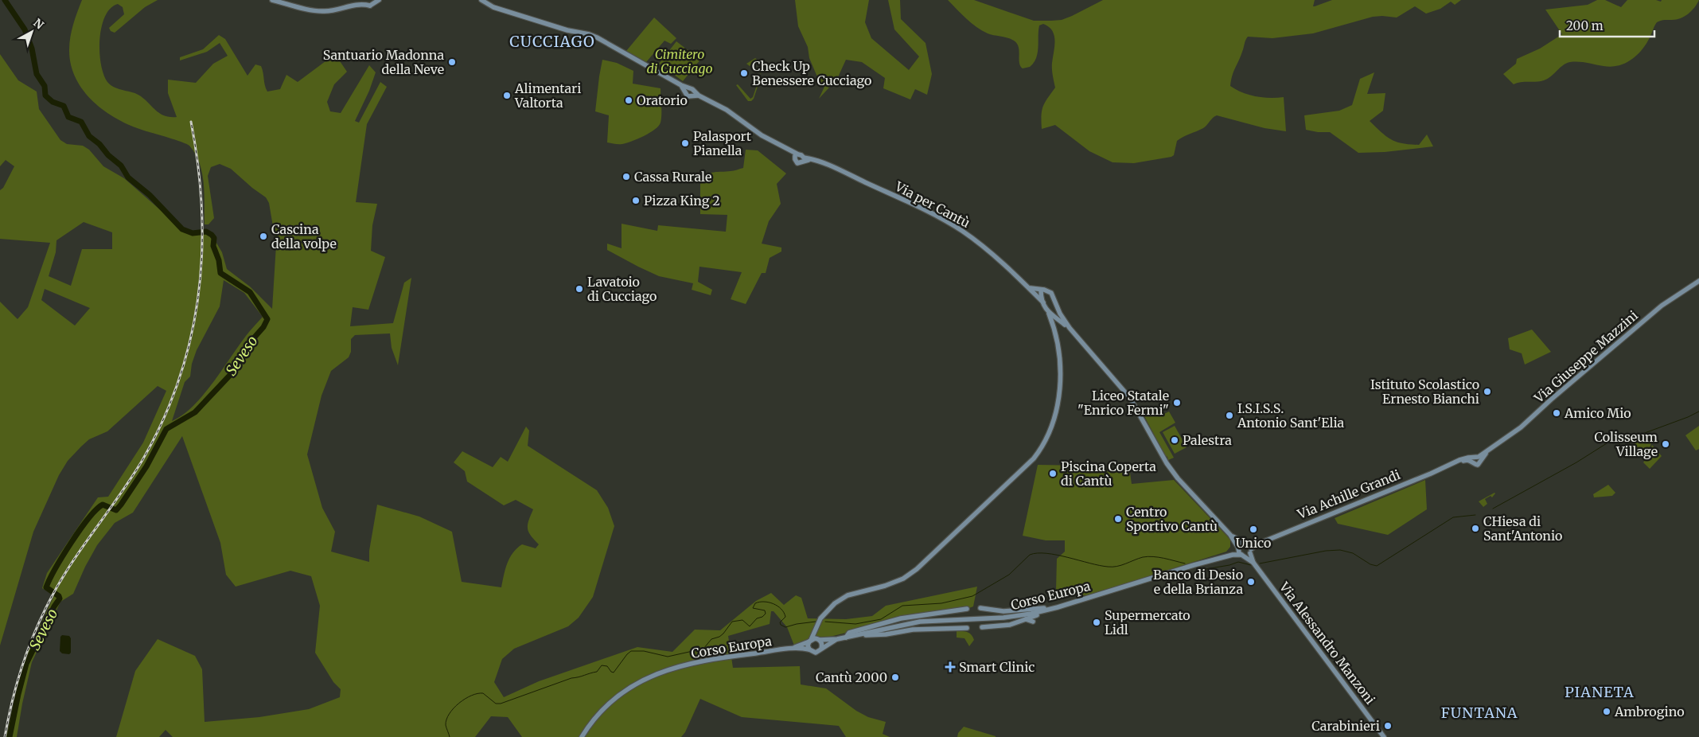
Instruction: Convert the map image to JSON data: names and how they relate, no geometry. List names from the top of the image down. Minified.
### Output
{"streets":{"main road":["Via per Cantù","Via Giuseppe Mazzini","Via Achille Grandi","Corso Europa","Via Alessandro Manzoni"]},"crossings":[["Via Giuseppe Mazzini","Via Achille Grandi"],["Via Achille Grandi","Corso Europa"],["Via Achille Grandi","Via Alessandro Manzoni"],["Corso Europa","Via Alessandro Manzoni"]],"districts":["CUCCIAGO","PIANETA","FUNTANA"],"water":["Seveso"],"parks":["Cimitero di Cucciago"],"places":{"other":["Santuario Madonna della Neve","Check Up Benessere Cucciago","Alimentari Valtorta","Oratorio","Palasport Pianella","Cassa Rurale","Pizza King 2","Cascina della volpe","Lavatoio di Cucciago","Istituto Scolastico Ernesto Bianchi","Liceo Statale \"Enrico Fermi\"","Amico Mio","I.S.I.S.S. Antonio Sant'Elia","Palestra","Colisseum Village","Piscina Coperta di Cantù","Centro Sportivo Cantù","CHiesa di Sant'Antonio","Unico","Banco di Desio e della Brianza","Supermercato Lidl","Cantù 2000","Ambrogino","Carabinieri"],"health":["Smart Clinic"]},"scale_bar":"200 m","north":"top right"}
